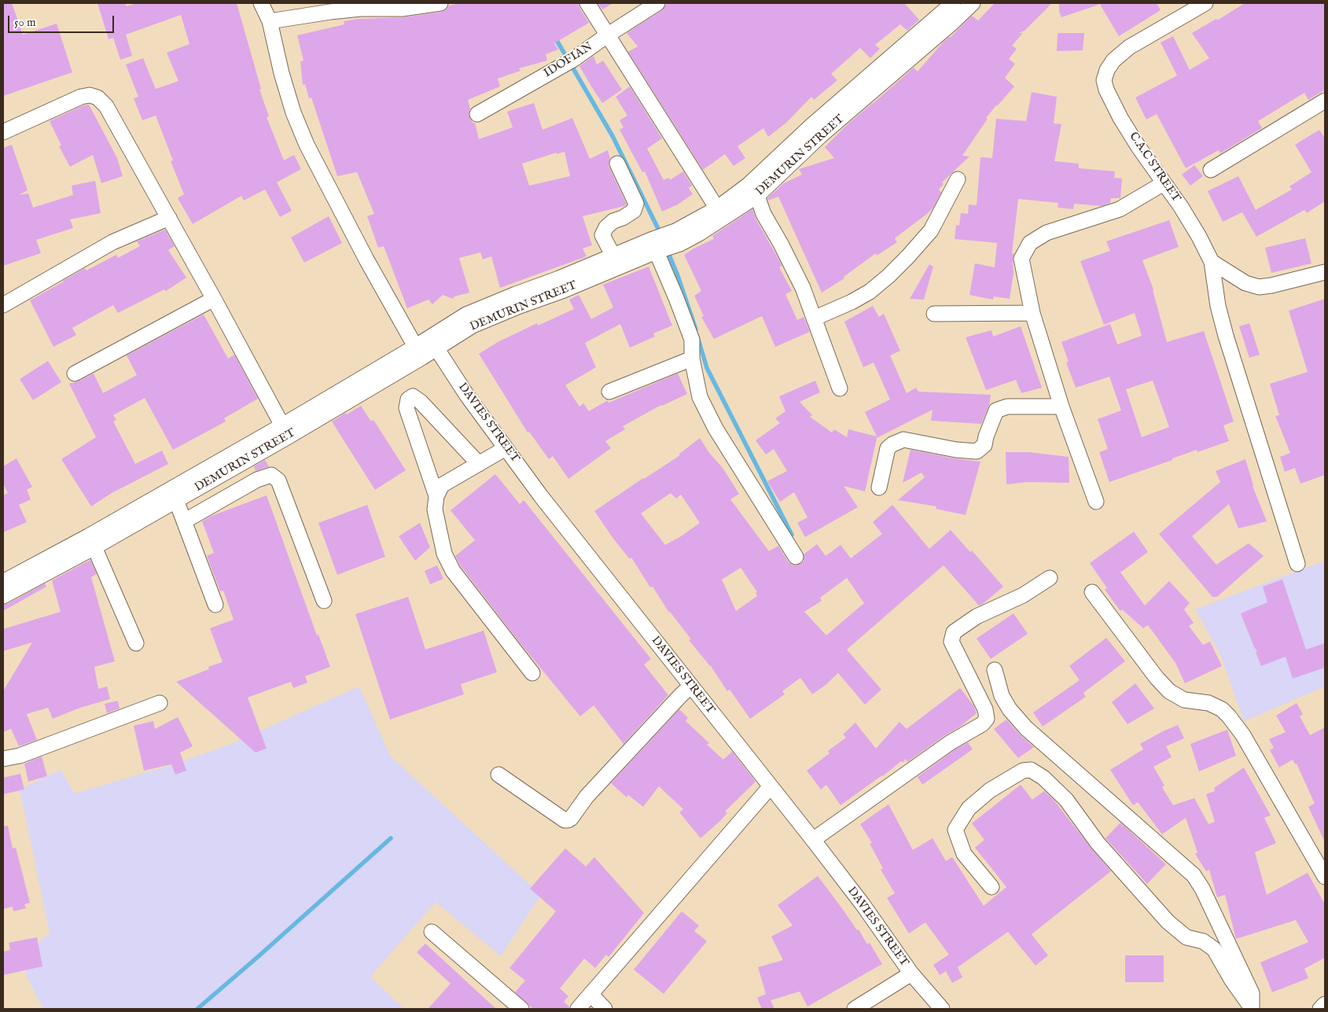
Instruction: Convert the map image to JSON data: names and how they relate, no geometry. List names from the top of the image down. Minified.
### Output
{"streets":{"street":["IDOFIAN","DEMURIN STREET","C.A.C STREET","DAVIES STREET"]},"crossings":[["DEMURIN STREET","DAVIES STREET"]],"scale_bar":"50 m"}
